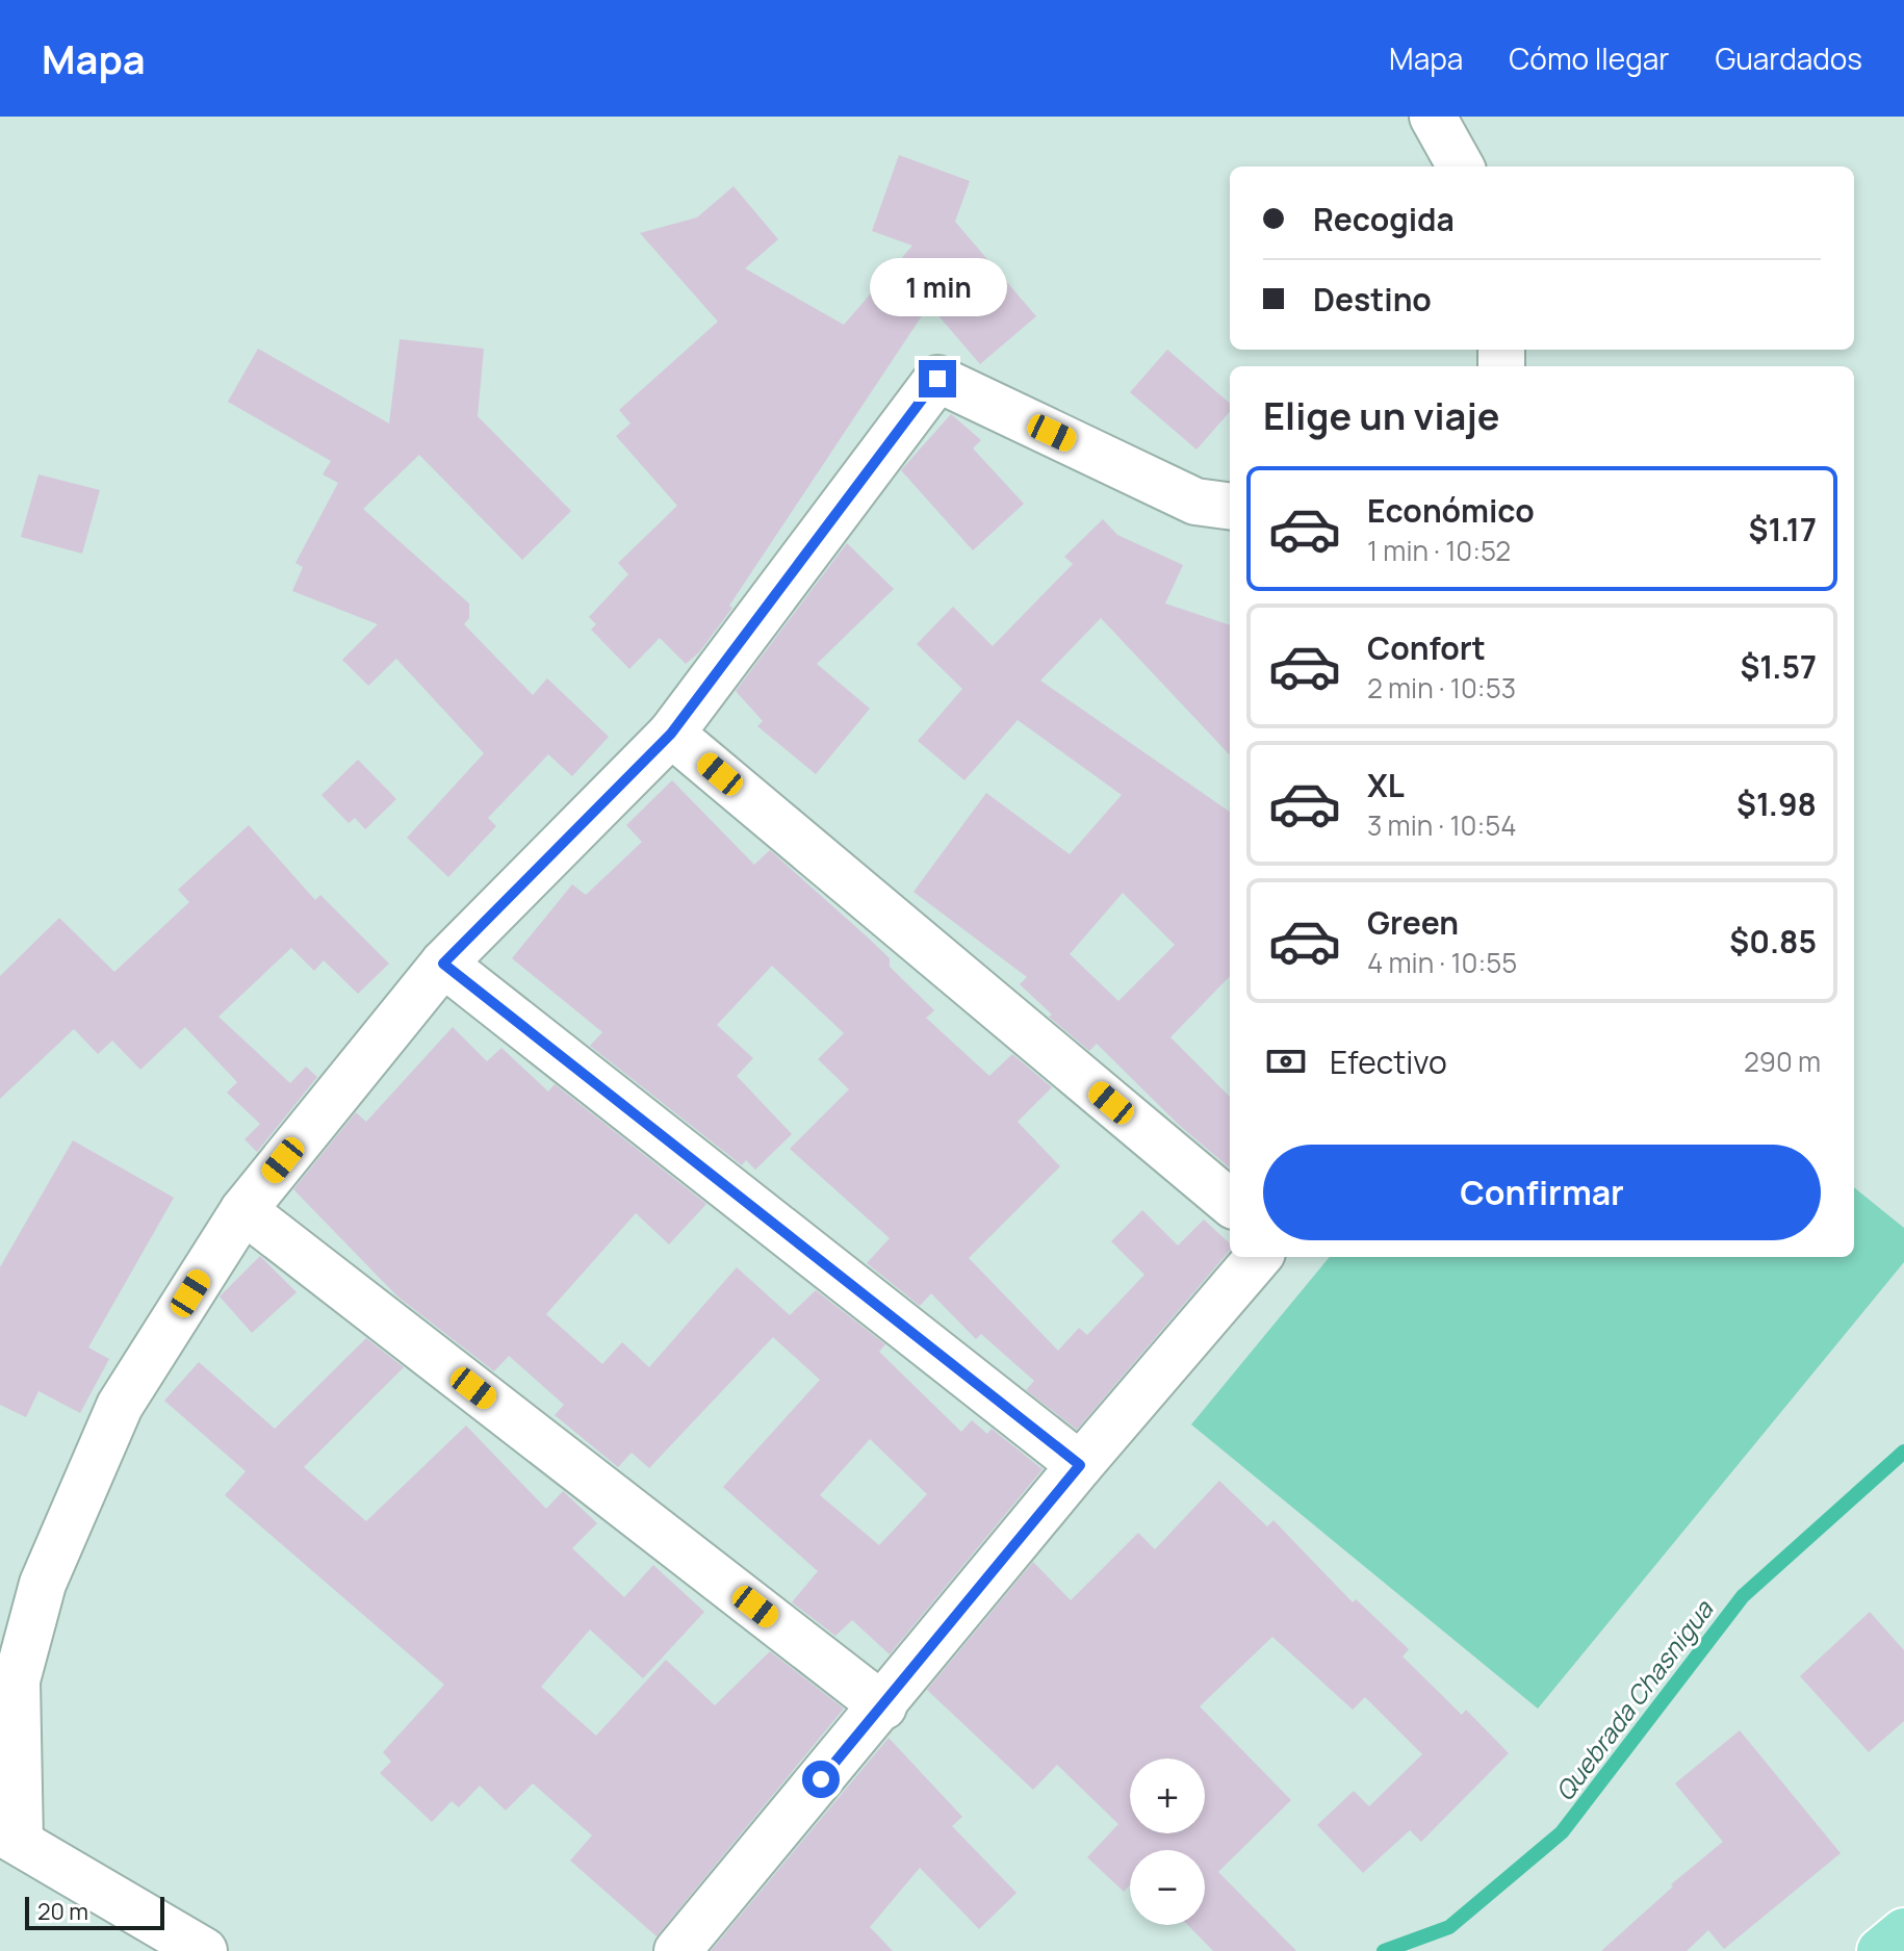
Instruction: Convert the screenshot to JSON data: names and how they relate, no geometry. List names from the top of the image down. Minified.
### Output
{"water":["Quebrada Chasnigua"],"scale_bar":"20 m","page":{"header":"Mapa","nav":["Mapa","Cómo llegar","Guardados"],"banner":["Recogida","Destino"],"bubble":"1 min","heading":"Elige un viaje","list":[{"name":"Económico","note":"1 min · 10:52","value":"$1.17"},{"name":"Confort","note":"2 min · 10:53","value":"$1.57"},{"name":"XL","note":"3 min · 10:54","value":"$1.98"},{"name":"Green","note":"4 min · 10:55","value":"$0.85"}],"pay":["Efectivo","290 m"],"buttons":"Confirmar","map_buttons":["+","−"],"scale":"20 m"}}
